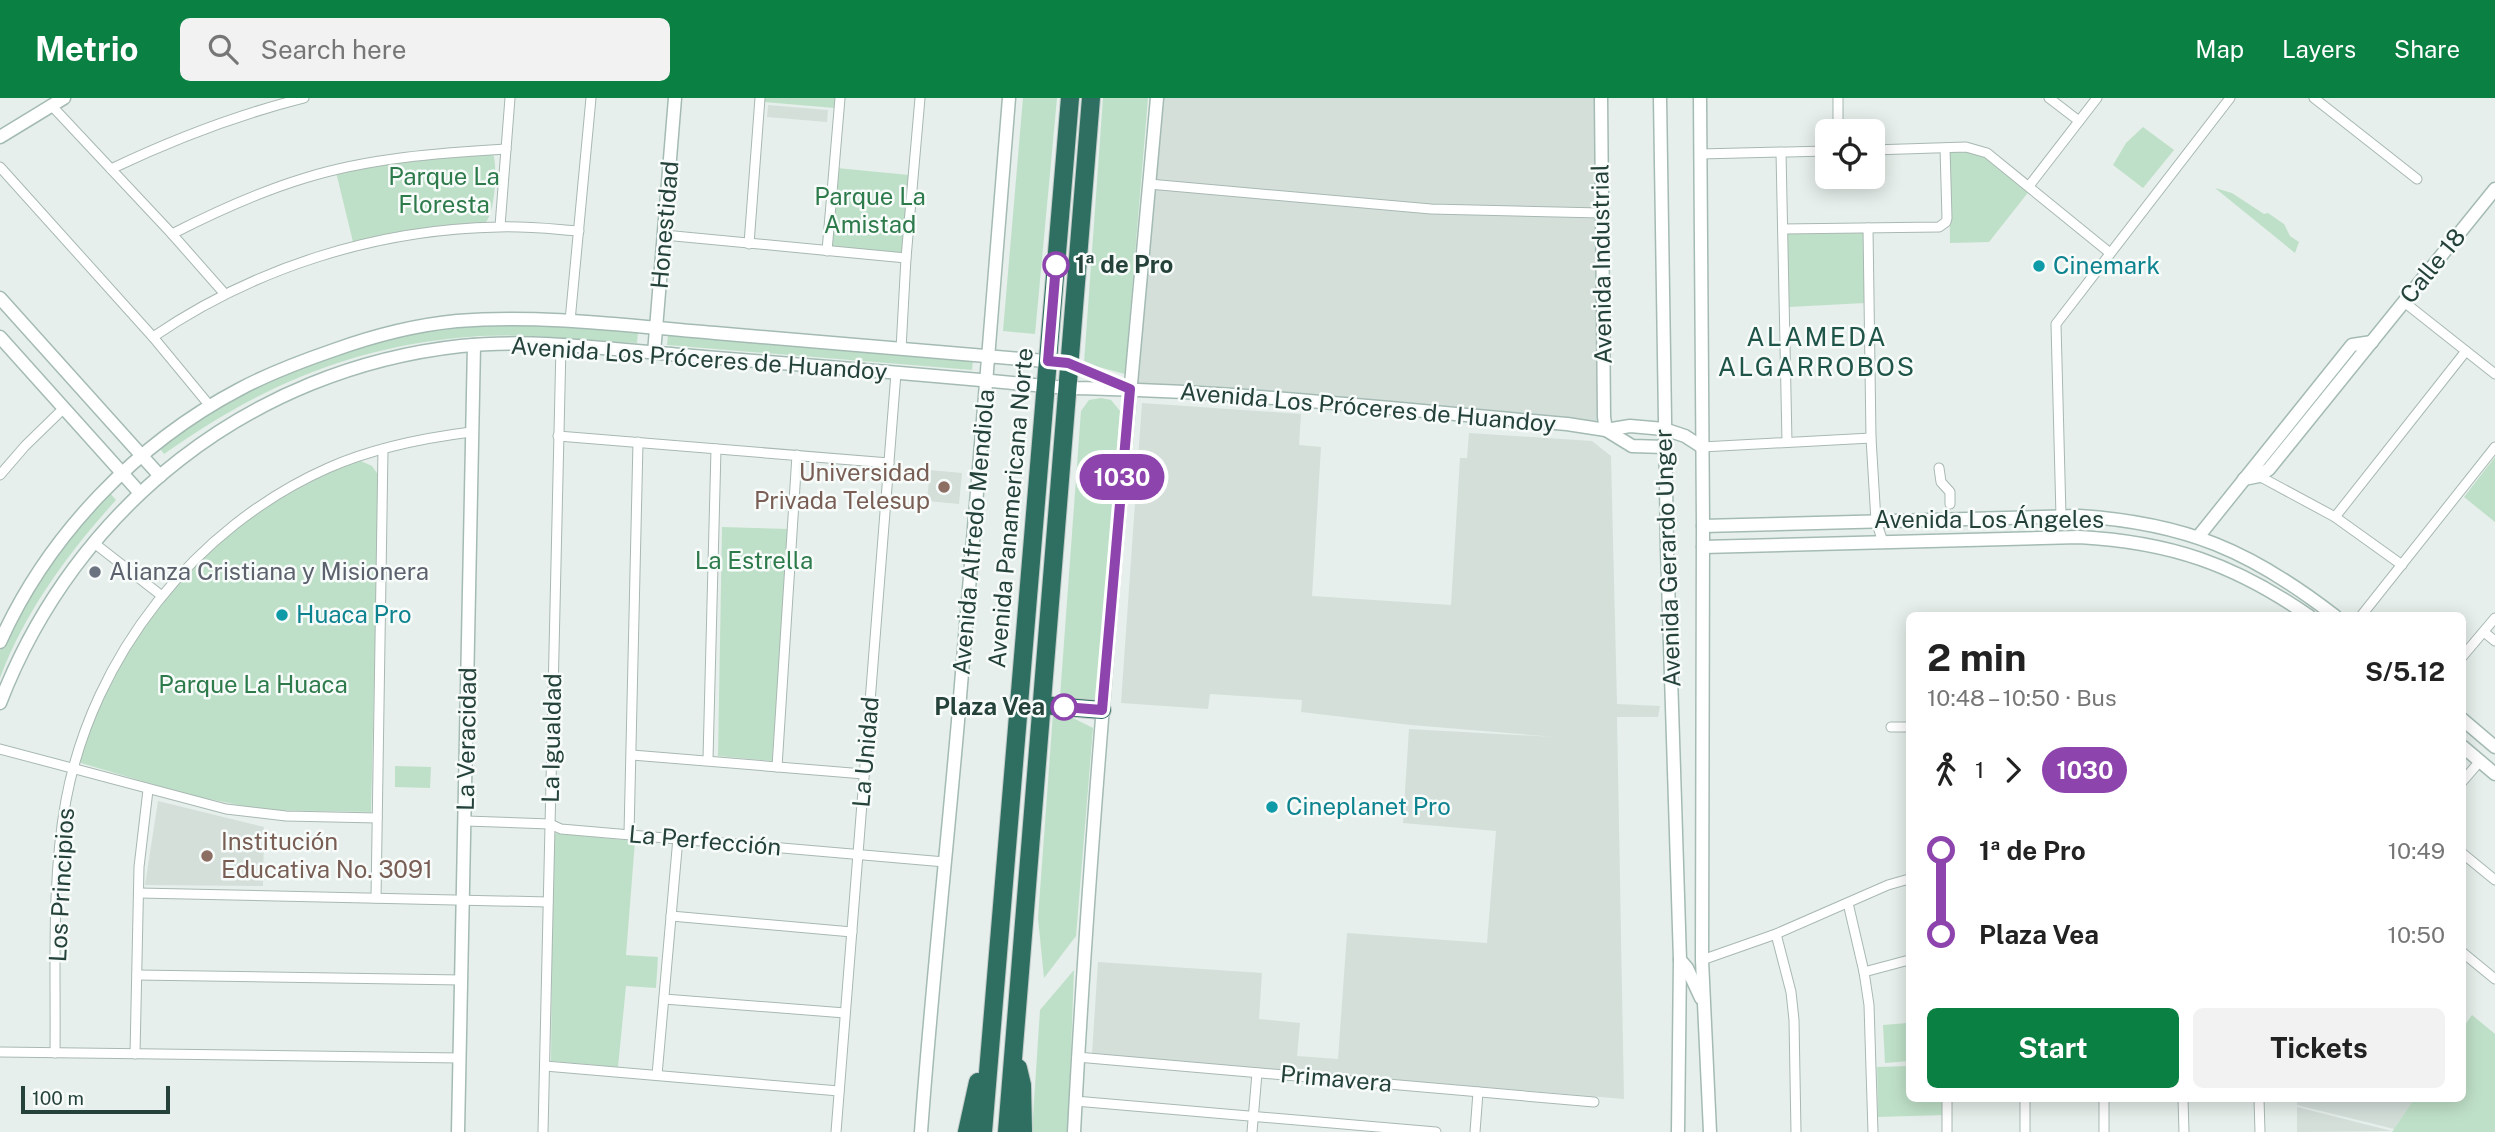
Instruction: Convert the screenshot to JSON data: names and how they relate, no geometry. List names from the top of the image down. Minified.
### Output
{"streets":{"highway":["Avenida Panamericana Norte"],"main road":["Honestidad","Avenida Industrial","Calle 18","Avenida Los Próceres de Huandoy","Avenida Los Ángeles","Avenida Alfredo Mendiola","Avenida Gerardo Unger","La Veracidad"],"street":["La Igualdad","La Unidad","La Perfección","Los Principios","Primavera"]},"crossings":[["Honestidad","Avenida Los Próceres de Huandoy"],["Avenida Industrial","Avenida Los Próceres de Huandoy"],["Calle 18","Avenida Los Ángeles"],["Avenida Los Próceres de Huandoy","Avenida Panamericana Norte"],["Avenida Los Próceres de Huandoy","Avenida Alfredo Mendiola"],["Avenida Los Próceres de Huandoy","Avenida Gerardo Unger"],["Avenida Los Próceres de Huandoy","La Igualdad"],["Avenida Los Próceres de Huandoy","La Veracidad"],["Avenida Los Próceres de Huandoy","La Unidad"],["Avenida Los Ángeles","Avenida Gerardo Unger"],["Avenida Alfredo Mendiola","La Perfección"],["La Igualdad","La Perfección"],["La Veracidad","La Perfección"],["La Veracidad","Los Principios"],["La Unidad","La Perfección"]],"districts":["ALAMEDA ALGARROBOS"],"parks":["Parque La Floresta","Parque La Amistad","La Estrella","Parque La Huaca"],"places":["1ª de Pro","Cinemark","Universidad Privada Telesup","Alianza Cristiana y Misionera","Huaca Pro","Plaza Vea","Cineplanet Pro","Institución Educativa No. 3091"],"lines":["bus line 1030"],"scale_bar":"100 m","page":{"header":"Metrio","search":"Search here","nav":["Map","Layers","Share"],"on_map":"1030","heading":["2 min","10:48 – 10:50 · Bus","S/5.12"],"legs":["1","1030"],"list":[{"name":"1ª de Pro","value":"10:49"},{"name":"Plaza Vea","value":"10:50"}],"buttons":["Start","Tickets"],"scale":"100 m"}}
